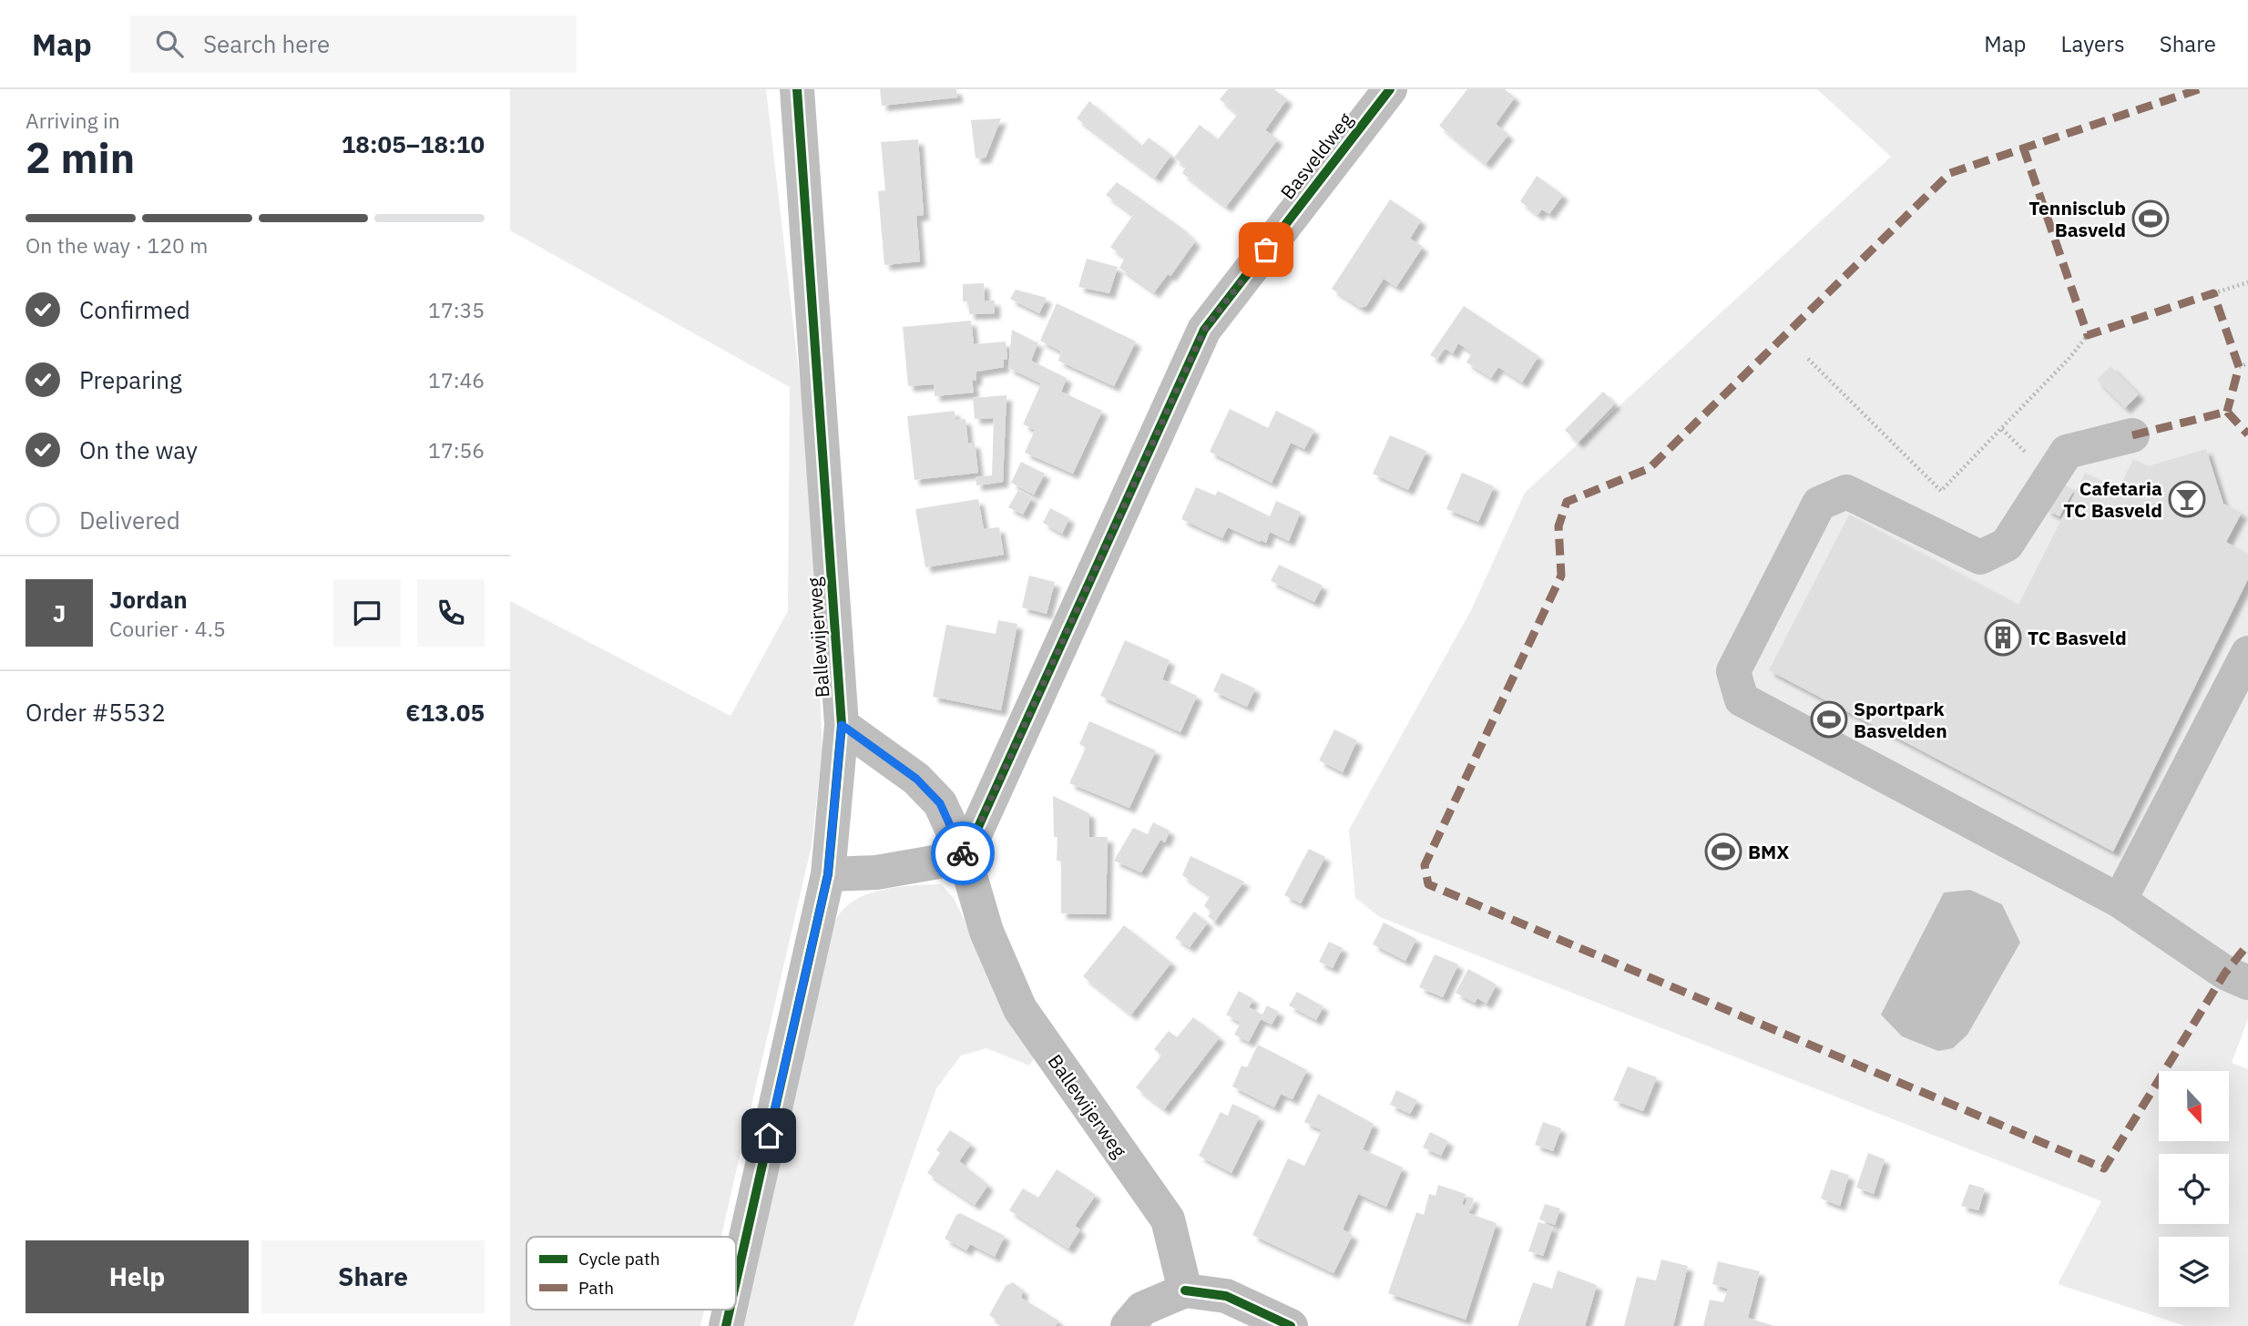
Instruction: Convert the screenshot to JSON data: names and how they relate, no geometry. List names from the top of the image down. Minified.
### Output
{"streets":{"street":["Basveldweg","Ballewijerweg"]},"crossings":[["Basveldweg","Ballewijerweg"]],"places":{"sports":["Tennisclub Basveld","Sportpark Basvelden","BMX"],"bar":["Cafetaria TC Basveld"],"building":["TC Basveld"]},"legend":["Cycle path","Path"],"north":"bottom","page":{"header":"Map","search":"Search here","nav":["Map","Layers","Share"],"heading":["2 min","Arriving in","18:05–18:10"],"panel":["Jordan","Courier · 4.5","Order #5532","€13.05"],"bar":"On the way · 120 m","list":[["Confirmed","17:35"],["Preparing","17:46"],["On the way","17:56"],"Delivered"],"round":"J","buttons":["Help","Share"]}}
